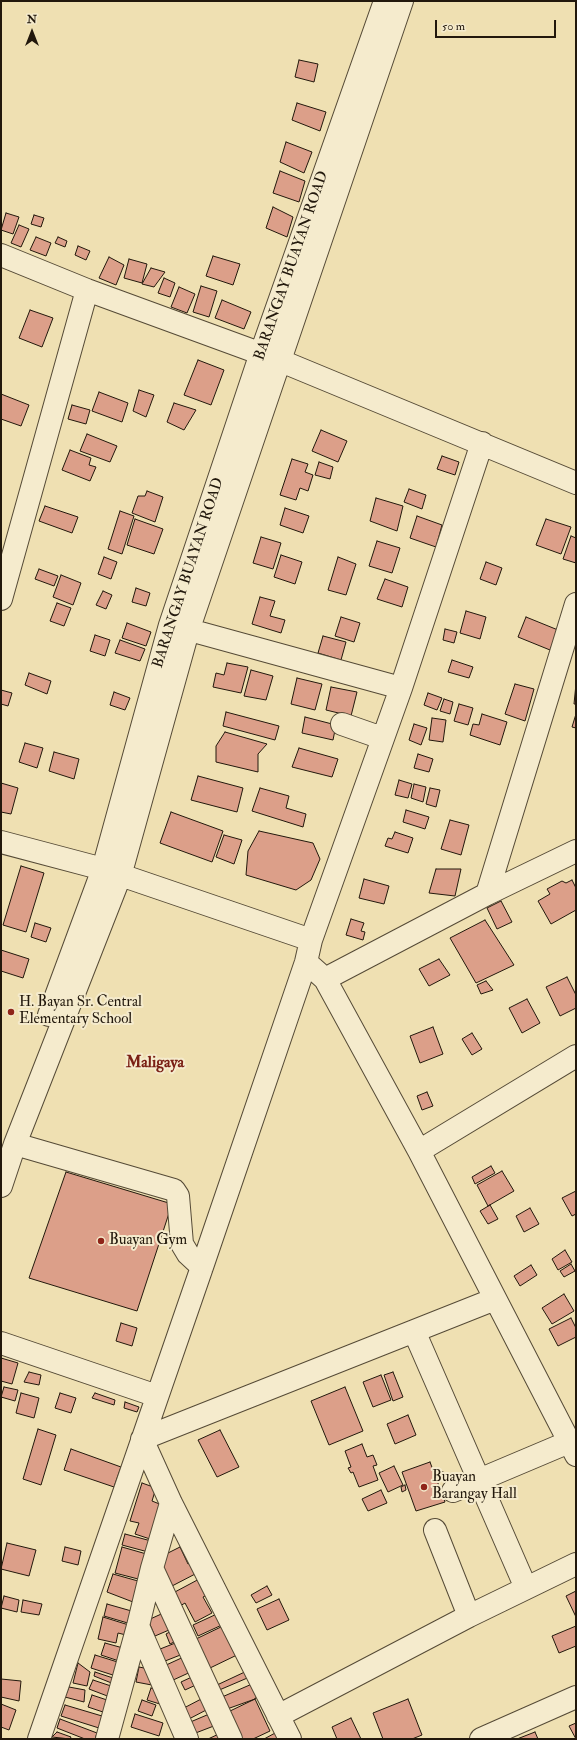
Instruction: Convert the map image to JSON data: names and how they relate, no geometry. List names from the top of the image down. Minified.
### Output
{"streets":{"street":["BARANGAY BUAYAN ROAD"]},"districts":["Maligaya"],"places":["H. Bayan Sr. Central Elementary School","Buayan Gym","Buayan Barangay Hall"],"scale_bar":"50 m","north":"top"}
